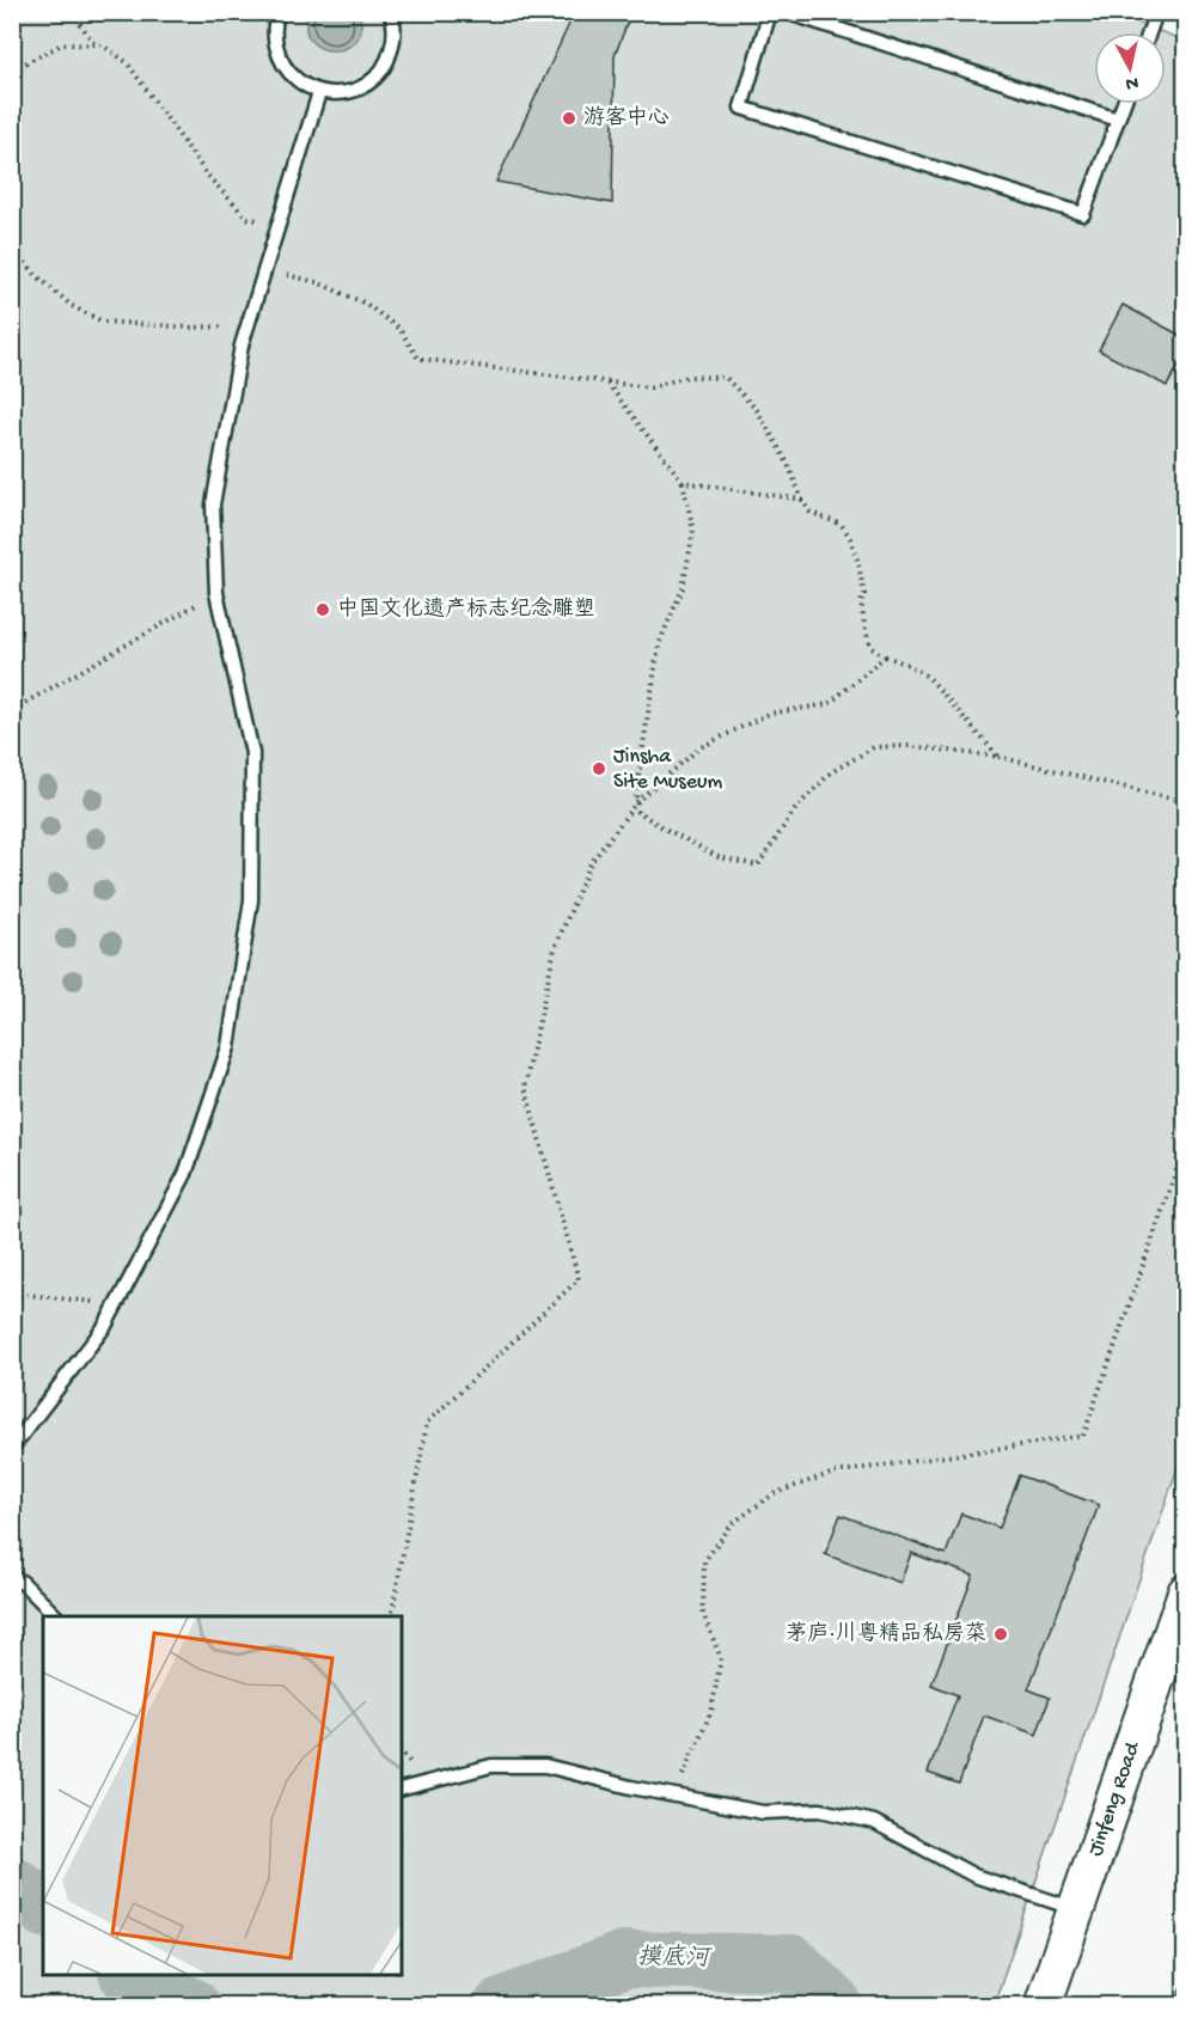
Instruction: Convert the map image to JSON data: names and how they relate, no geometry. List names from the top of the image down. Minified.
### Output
{"streets":{"street":["Jinfeng Road"]},"water":["摸底河"],"places":["游客中心","中国文化遗产标志纪念雕塑","Jinsha Site Museum","茅庐·川粤精品私房菜"],"north":"bottom"}
